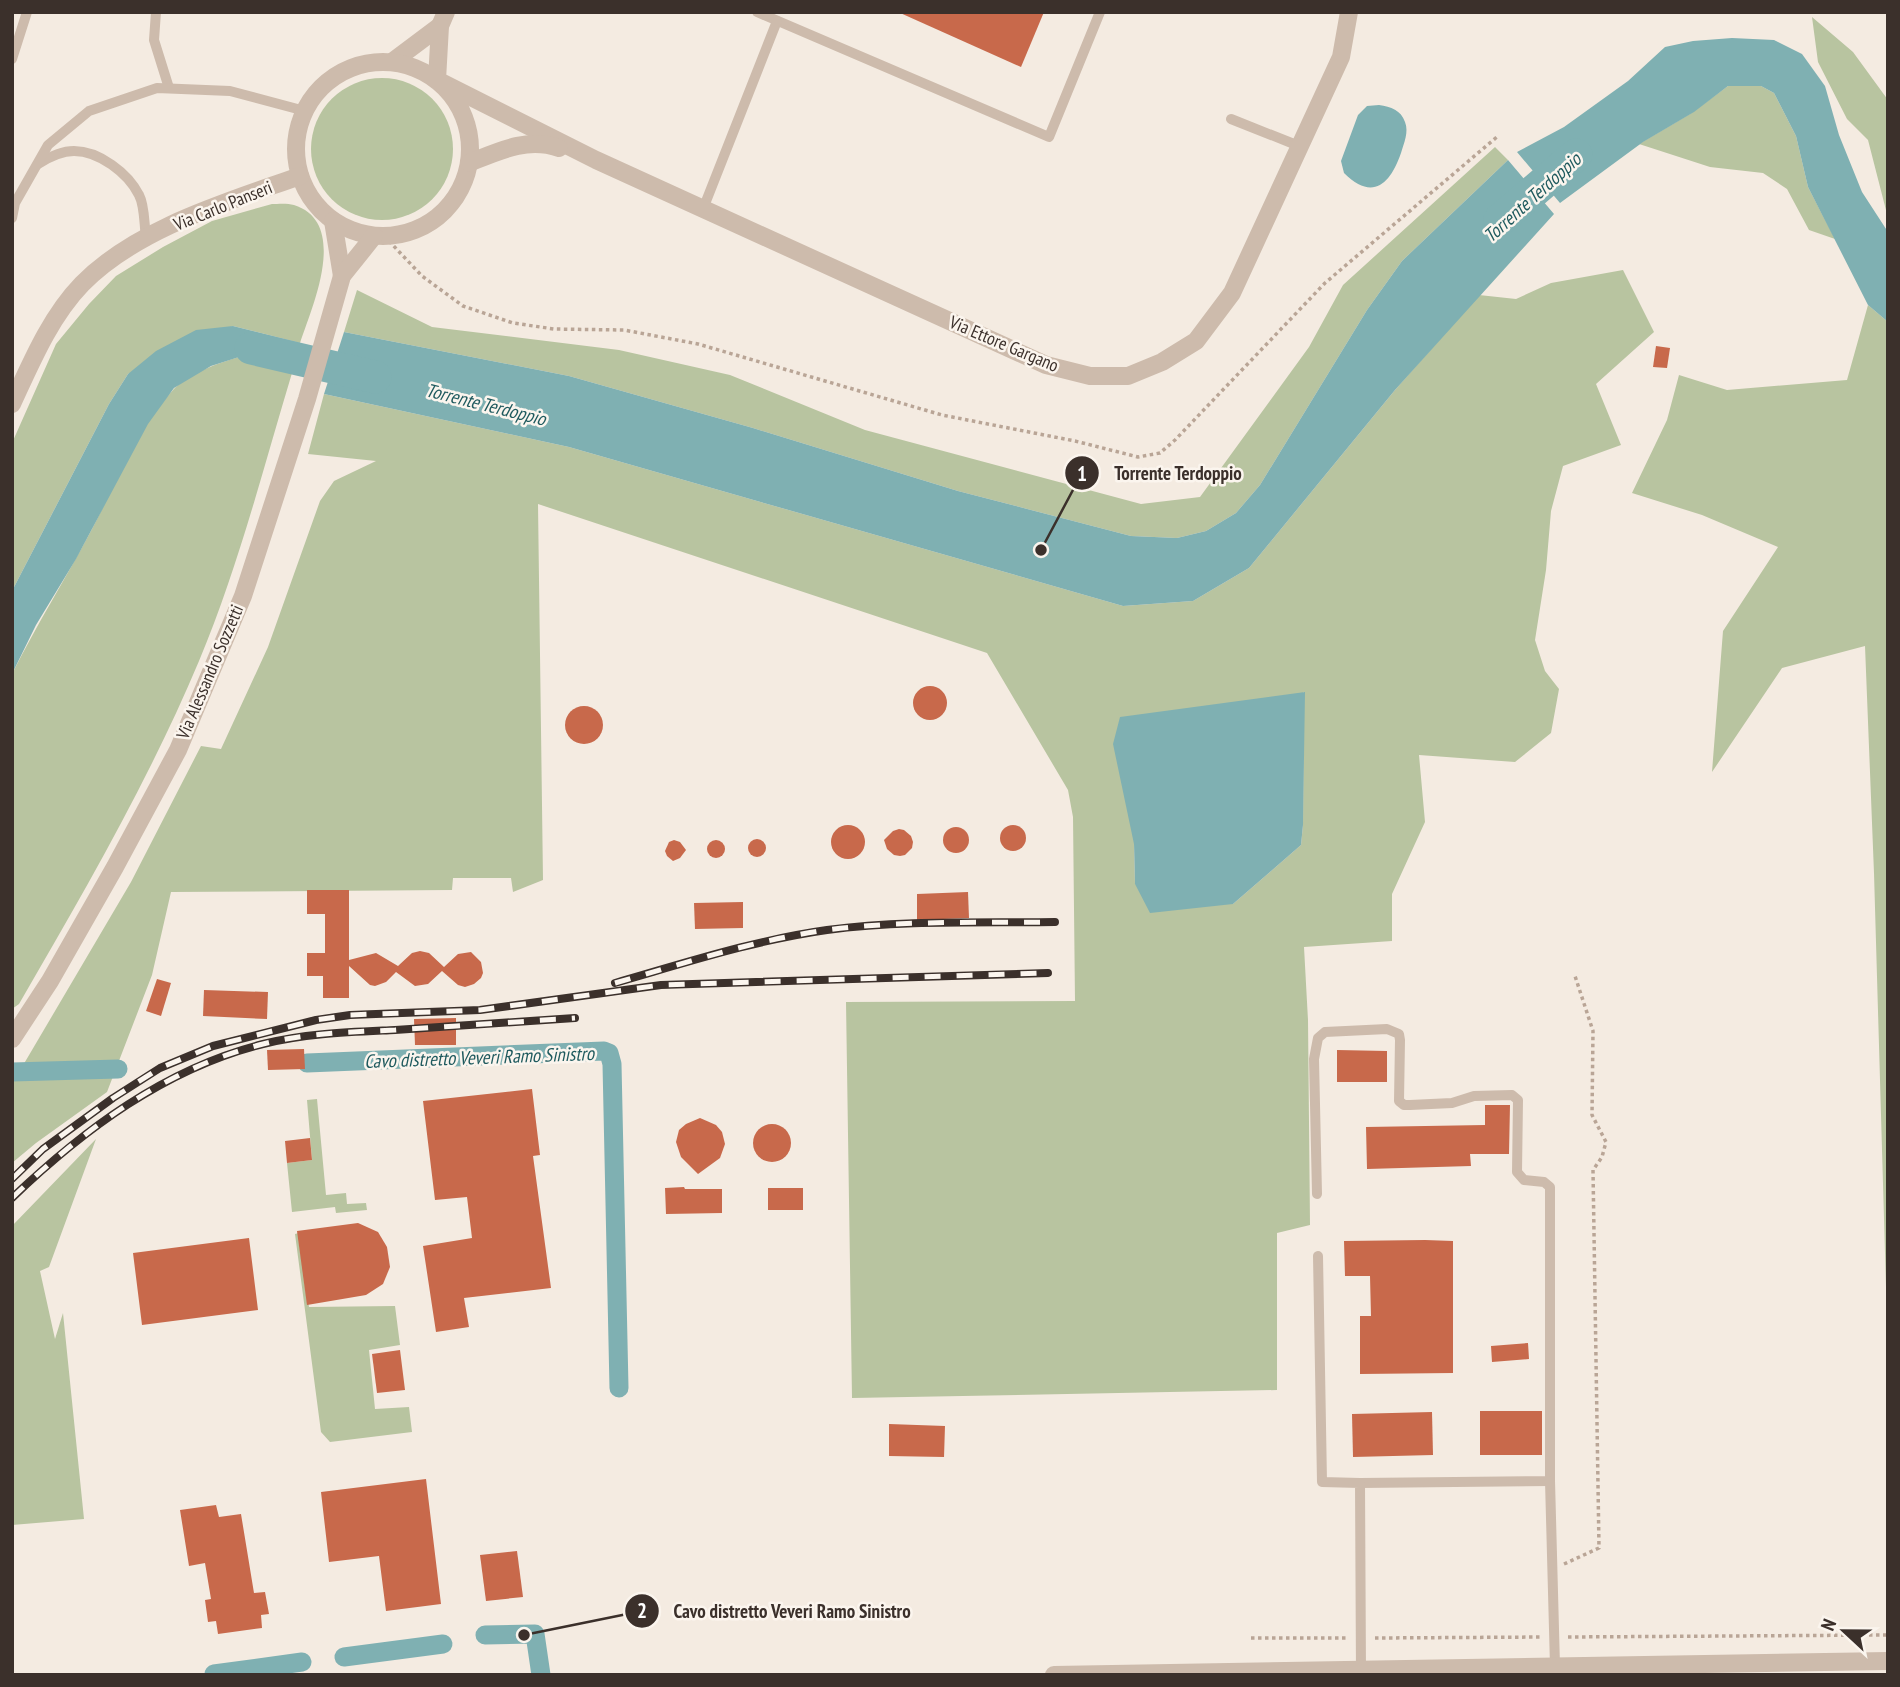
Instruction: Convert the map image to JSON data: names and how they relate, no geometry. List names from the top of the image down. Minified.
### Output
{"streets":{"street":["Via Carlo Panseri","Via Ettore Gargano","Via Alessandro Sozzetti"]},"crossings":[["Via Carlo Panseri","Via Ettore Gargano"],["Via Carlo Panseri","Via Alessandro Sozzetti"],["Via Ettore Gargano","Via Alessandro Sozzetti"]],"water":["Torrente Terdoppio","Cavo distretto Veveri Ramo Sinistro"],"places":["Torrente Terdoppio","Cavo distretto Veveri Ramo Sinistro"],"north":"left"}
